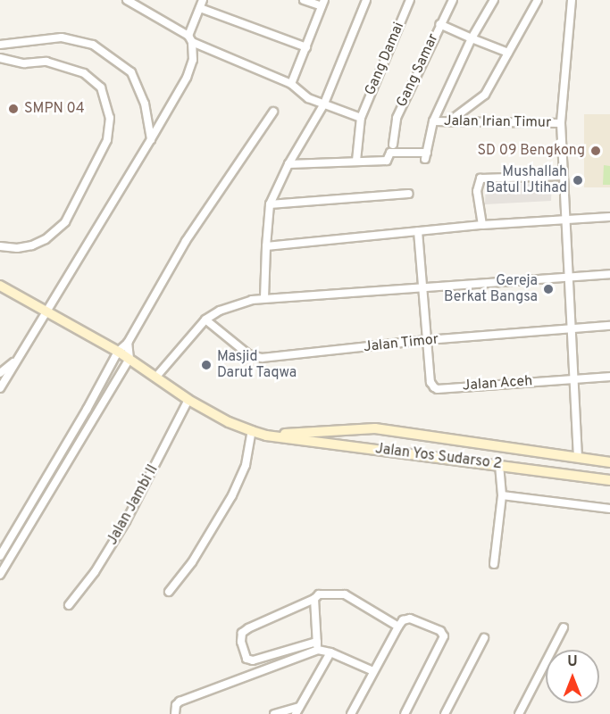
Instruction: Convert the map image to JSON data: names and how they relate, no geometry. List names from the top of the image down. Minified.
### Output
{"streets":{"main road":["Jalan Yos Sudarso 2"],"street":["Gang Damai","Gang Samar","Jalan Irian Timur","Jalan Timor","Jalan Aceh","Jalan Jambi II"]},"crossings":[["Jalan Timor","Jalan Aceh"],["Jalan Yos Sudarso 2","Jalan Jambi II"]],"places":["SMPN 04","SD 09 Bengkong","Mushallah Batul IJtihad","Gereja Berkat Bangsa","Masjid Darut Taqwa"],"north":"top"}
